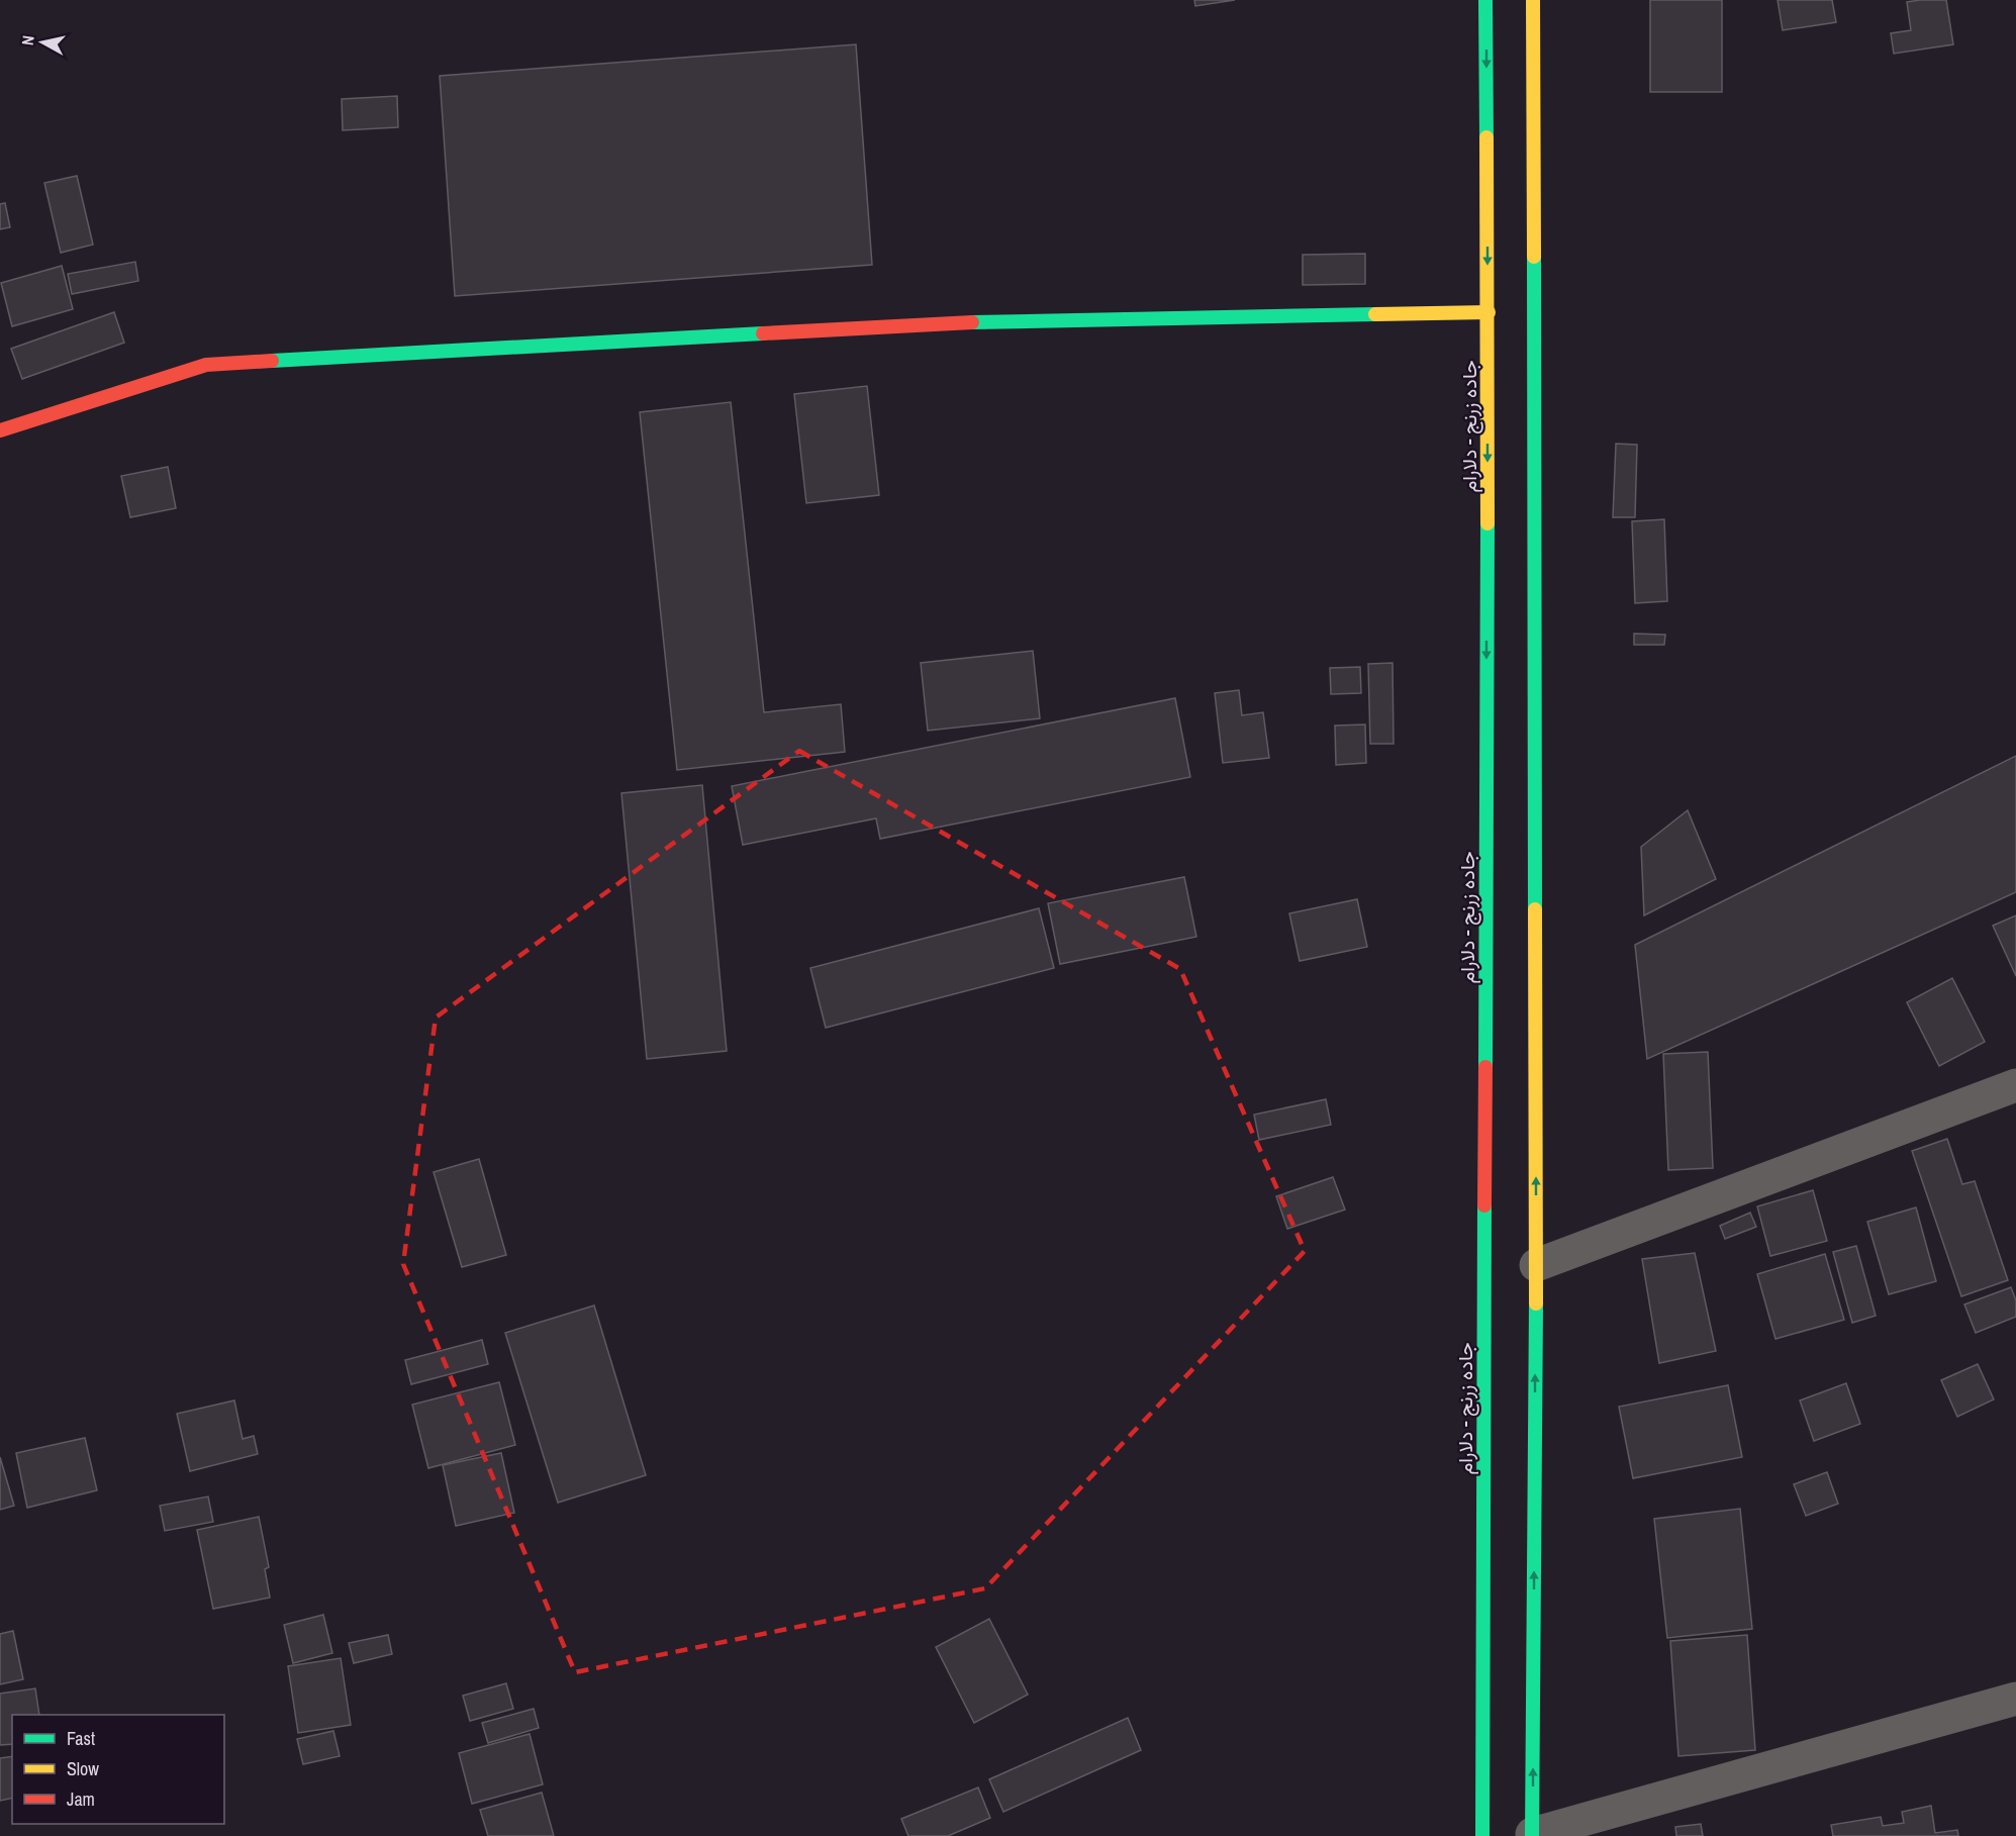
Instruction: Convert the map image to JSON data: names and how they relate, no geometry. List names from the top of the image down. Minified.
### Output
{"streets":{"main road":["جاده زرنج - دلارام"]},"legend":["Fast","Slow","Jam"],"north":"left"}
